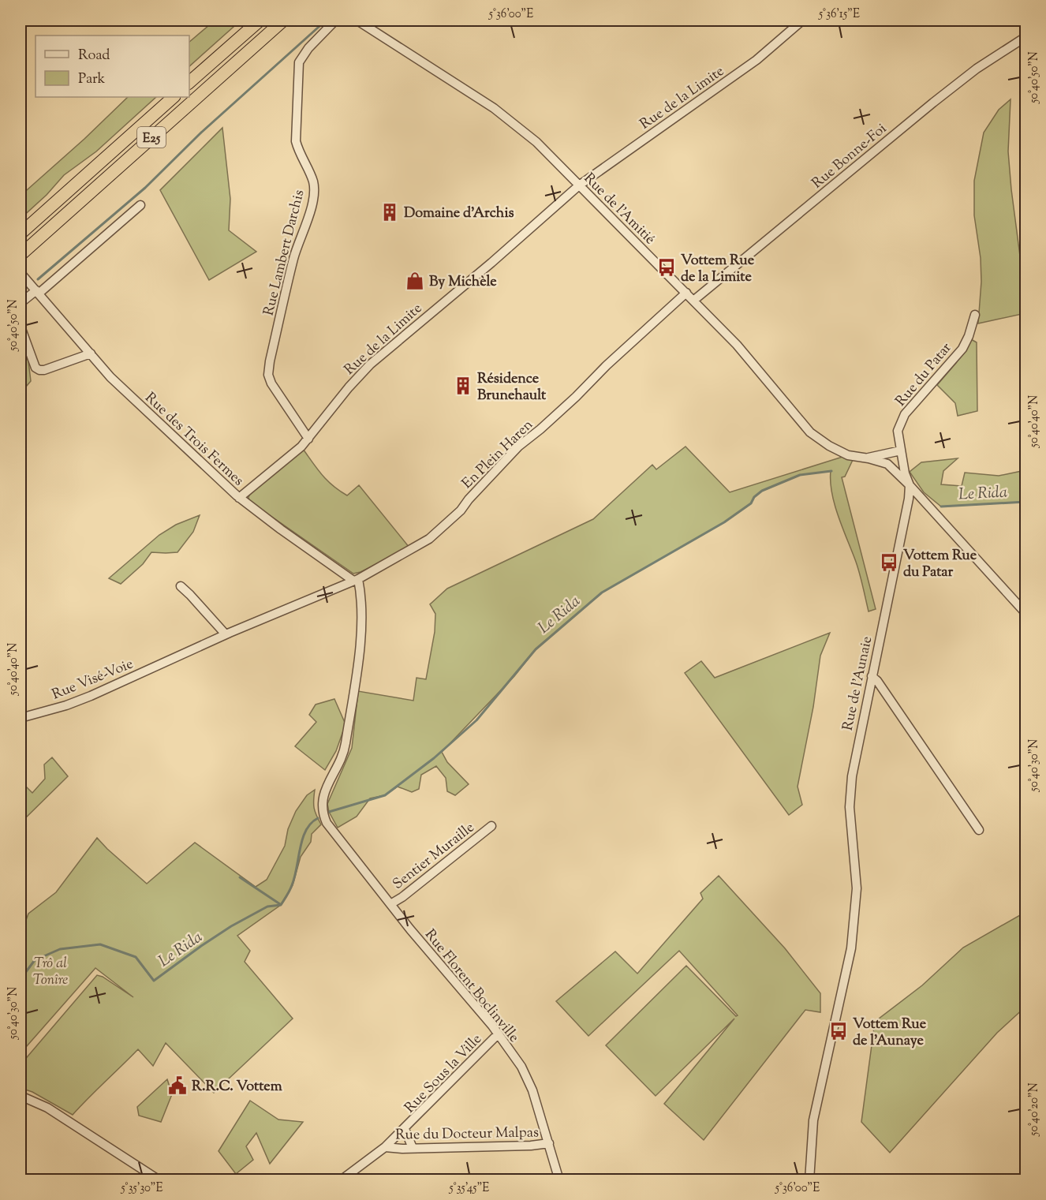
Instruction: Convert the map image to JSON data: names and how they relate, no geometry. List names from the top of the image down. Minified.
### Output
{"streets":{"highway":["E25"],"street":["Rue de la Limite","Rue Bonne-Foi","Rue de l'Amitié","Rue Lambert Darchis","Rue du Patar","Rue des Trois Fermes","En Plein Haren","Rue Visé-Voie","Rue de l'Aunaie","Sentier Muraille","Rue Florent Boclinville","Rue Sous la Ville","Rue du Docteur Malpas"]},"crossings":[["Rue de la Limite","Rue de l'Amitié"],["Rue de la Limite","Rue Lambert Darchis"],["Rue de la Limite","Rue des Trois Fermes"],["Rue Bonne-Foi","Rue de l'Amitié"],["Rue de l'Amitié","Rue du Patar"],["Rue de l'Amitié","En Plein Haren"],["Rue de l'Amitié","Rue de l'Aunaie"],["Rue du Patar","Rue de l'Aunaie"],["Rue des Trois Fermes","En Plein Haren"],["Rue des Trois Fermes","Rue Florent Boclinville"],["En Plein Haren","Rue Visé-Voie"],["En Plein Haren","Rue Florent Boclinville"],["Sentier Muraille","Rue Florent Boclinville"],["Rue Florent Boclinville","Rue Sous la Ville"],["Rue Florent Boclinville","Rue du Docteur Malpas"],["Rue Sous la Ville","Rue du Docteur Malpas"]],"water":["Le Rida"],"parks":["Trô al Tonîre"],"places":{"building":["Domaine d'Archis","Résidence Brunehault"],"bus stop":["Vottem Rue de la Limite","Vottem Rue du Patar","Vottem Rue de l'Aunaye"],"shop":["By Michèle"],"public building":["R.R.C. Vottem"]},"legend":["Road","Park"],"coordinates":["5°36'00\"E","5°36'15\"E","50°40'50\"N","50°40'40\"N","50°40'30\"N","50°40'20\"N","5°35'30\"E","5°35'45\"E"]}
